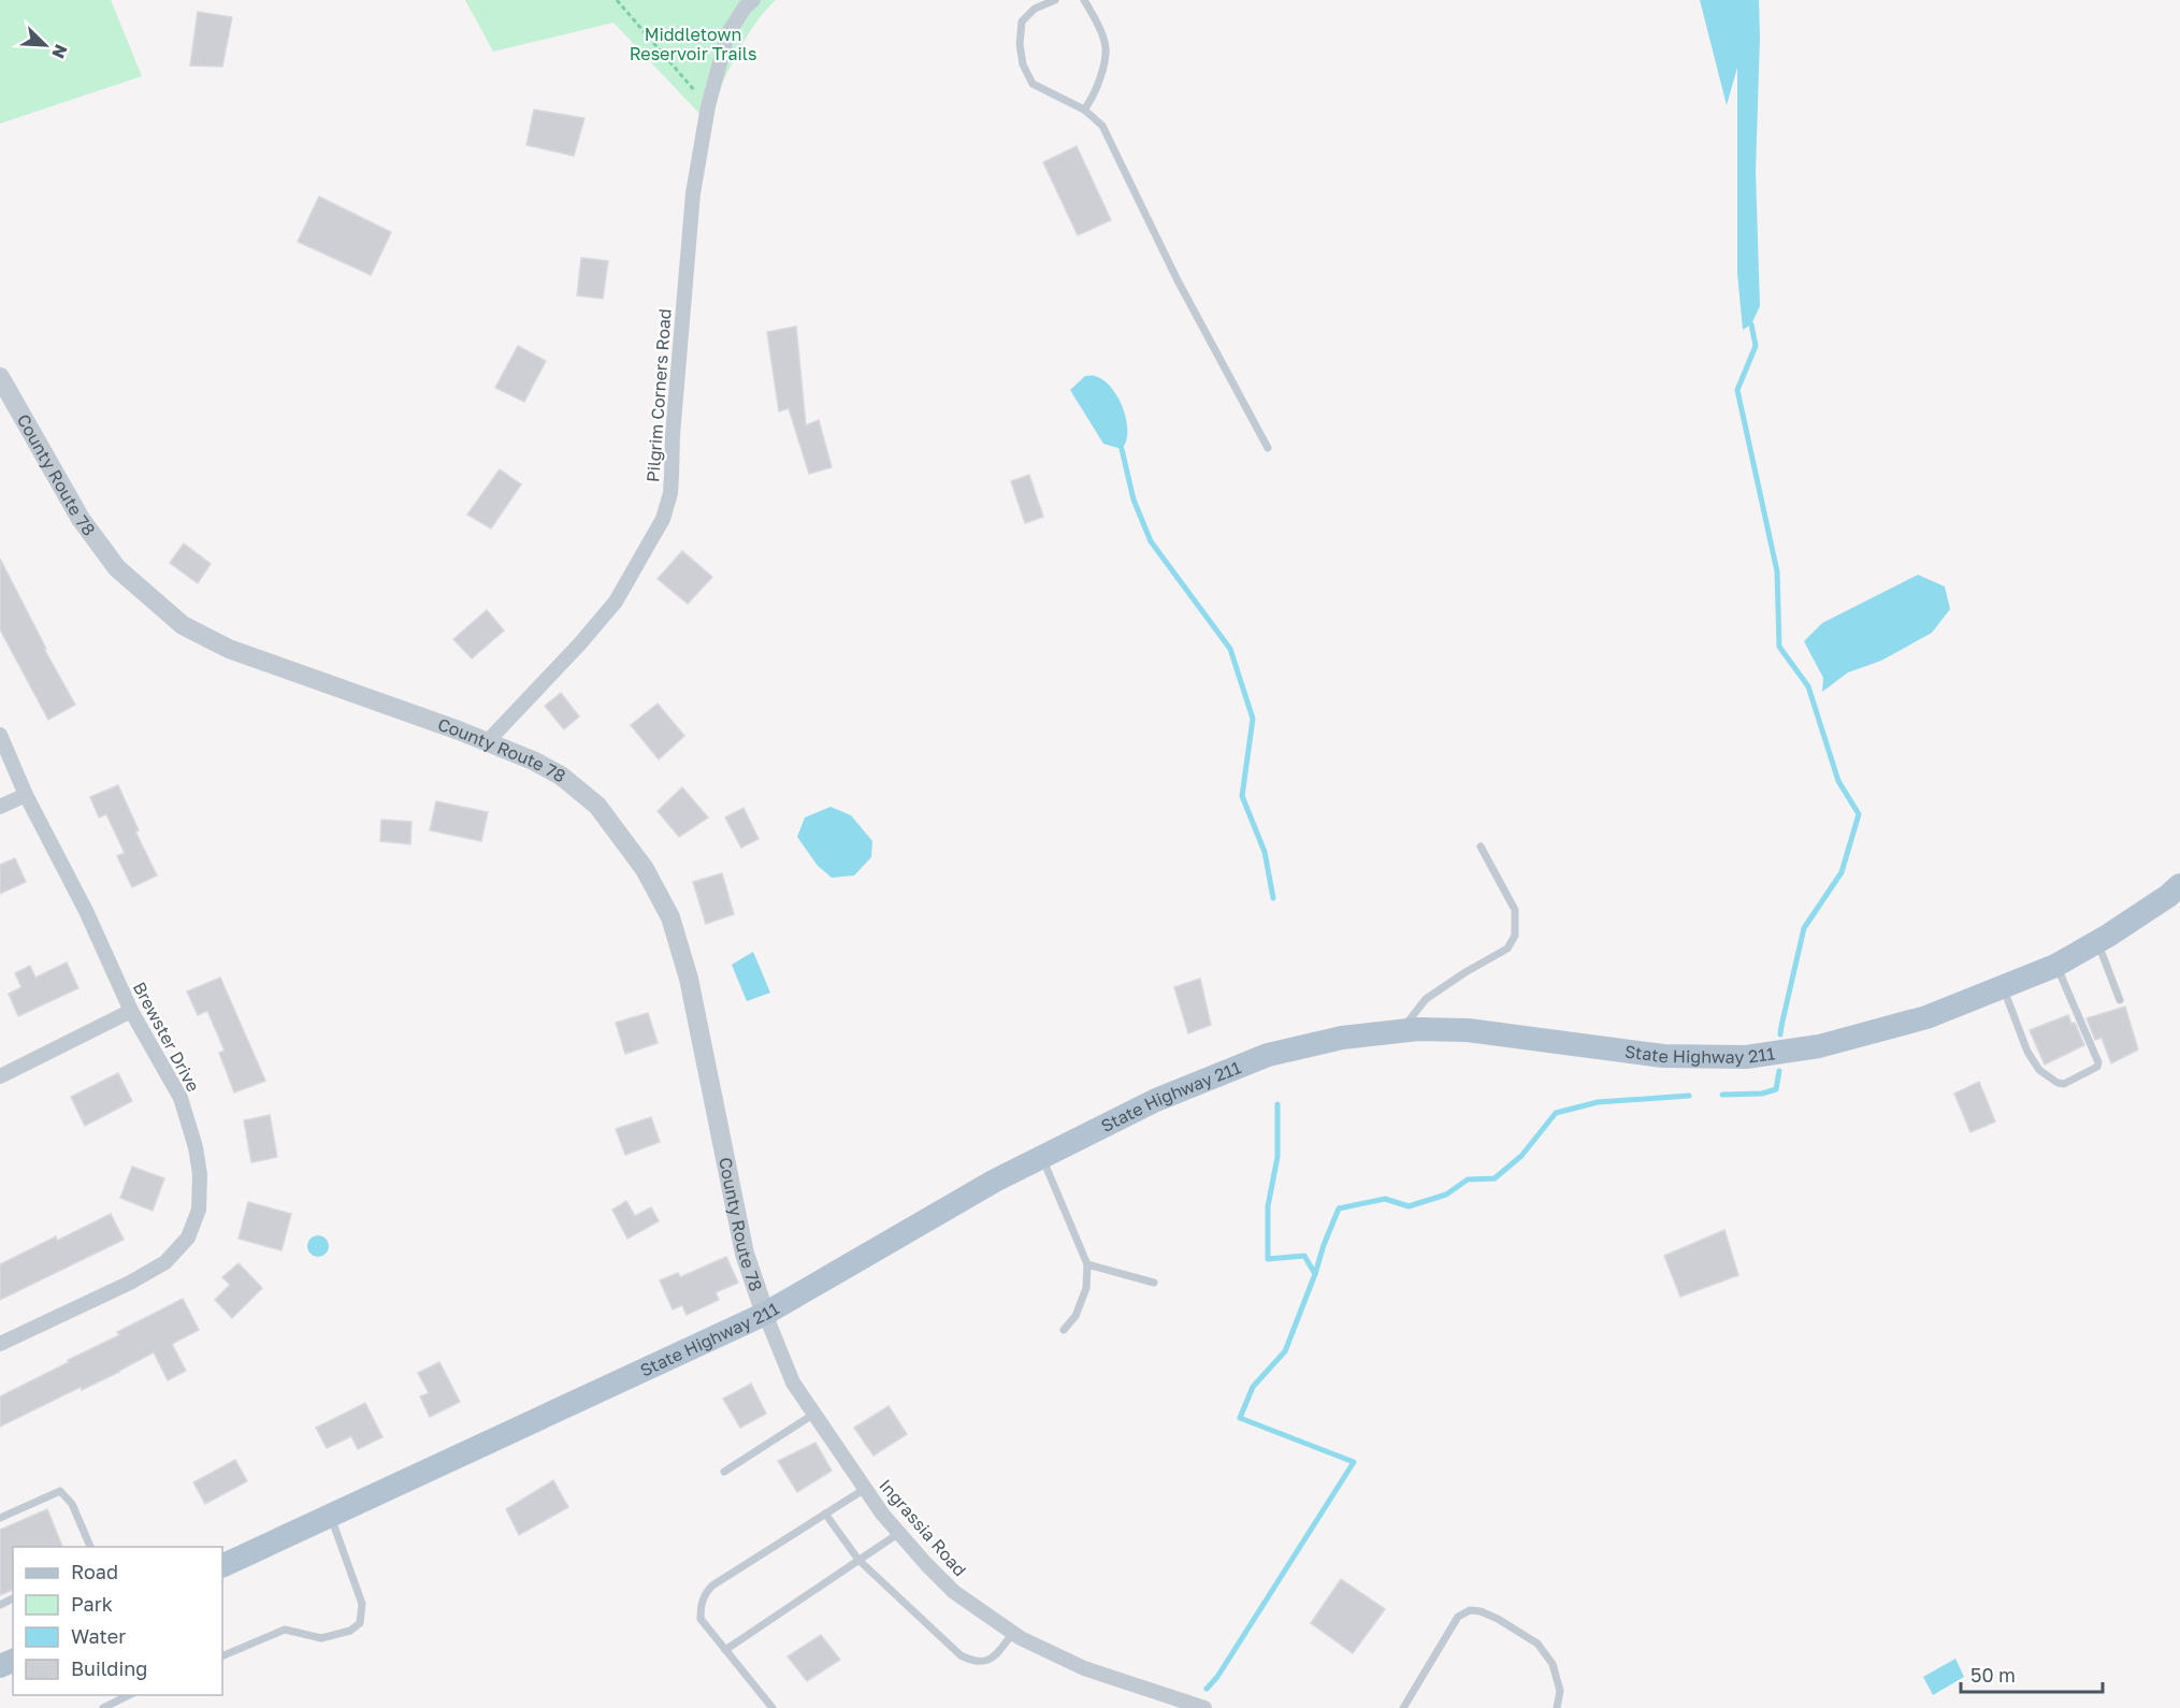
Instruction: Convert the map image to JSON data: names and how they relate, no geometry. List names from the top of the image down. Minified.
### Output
{"streets":{"main road":["State Highway 211"],"street":["Pilgrim Corners Road","County Route 78","Brewster Drive","Ingrassia Road"]},"crossings":[["Pilgrim Corners Road","County Route 78"],["County Route 78","State Highway 211"],["County Route 78","Ingrassia Road"],["State Highway 211","Ingrassia Road"]],"parks":["Middletown Reservoir Trails"],"legend":["Road","Park","Water","Building"],"scale_bar":"50 m","north":"bottom right"}
